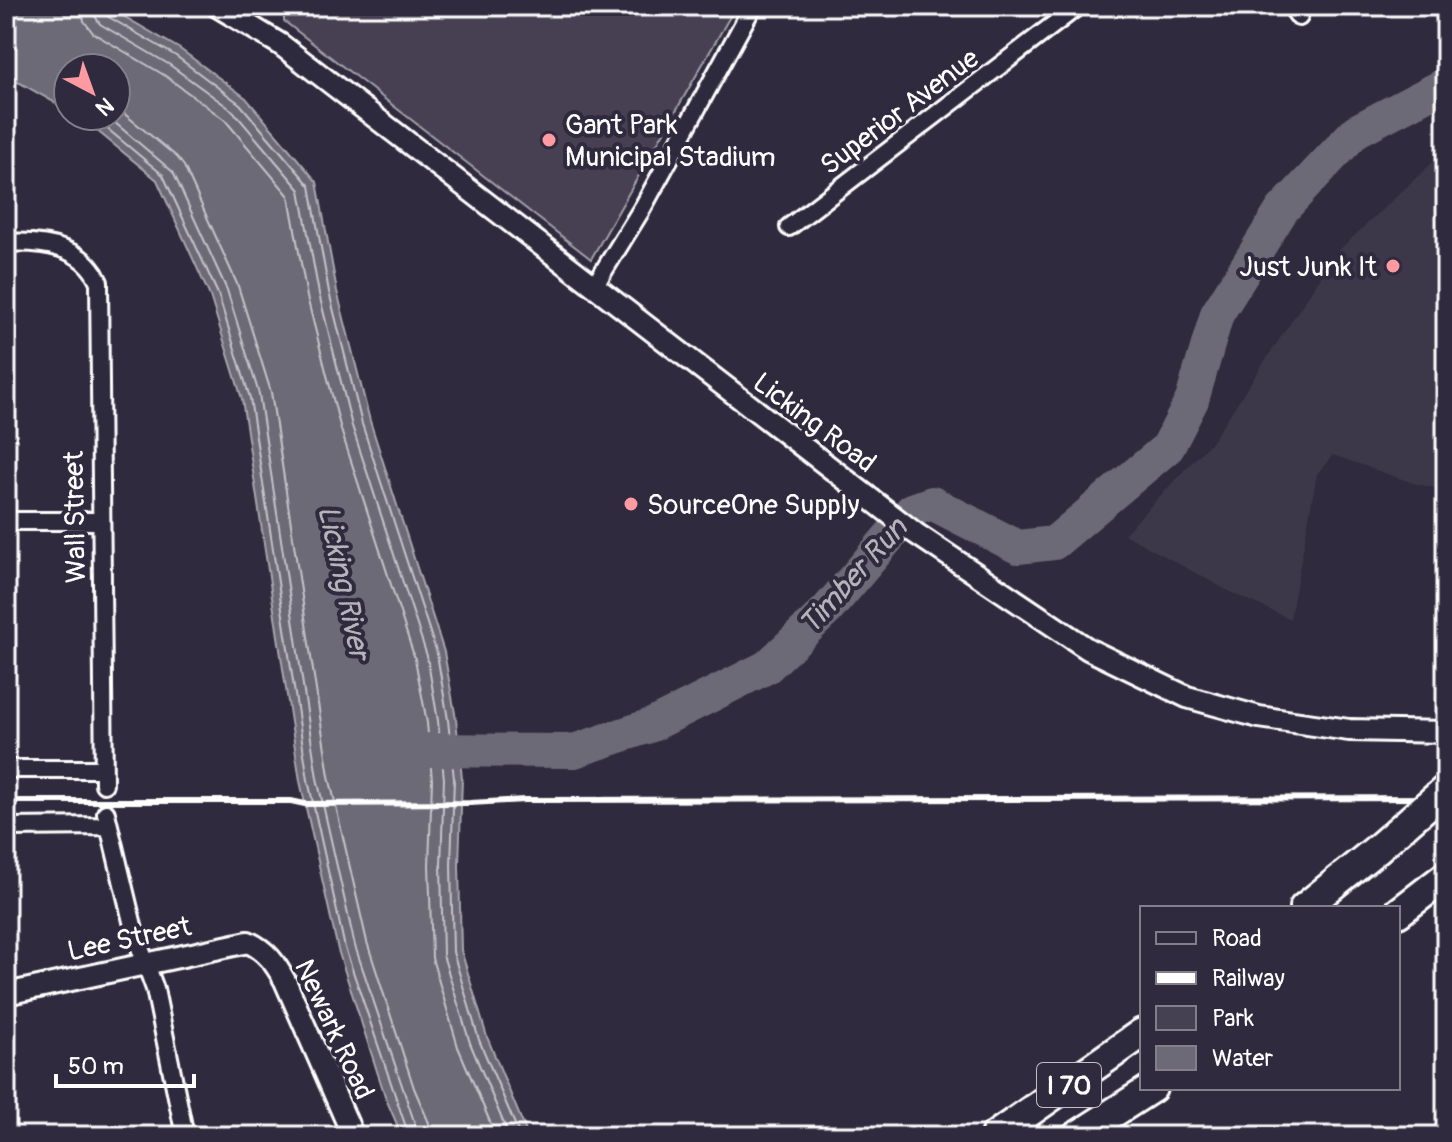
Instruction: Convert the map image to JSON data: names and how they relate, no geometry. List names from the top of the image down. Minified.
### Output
{"streets":{"highway":["I 70"],"street":["Superior Avenue","Licking Road","Wall Street","Lee Street","Newark Road"]},"crossings":[["Lee Street","Newark Road"]],"water":["Timber Run","Licking River"],"places":["Gant Park Municipal Stadium","Just Junk It","SourceOne Supply"],"legend":["Road","Railway","Park","Water"],"scale_bar":"50 m","north":"bottom right"}
